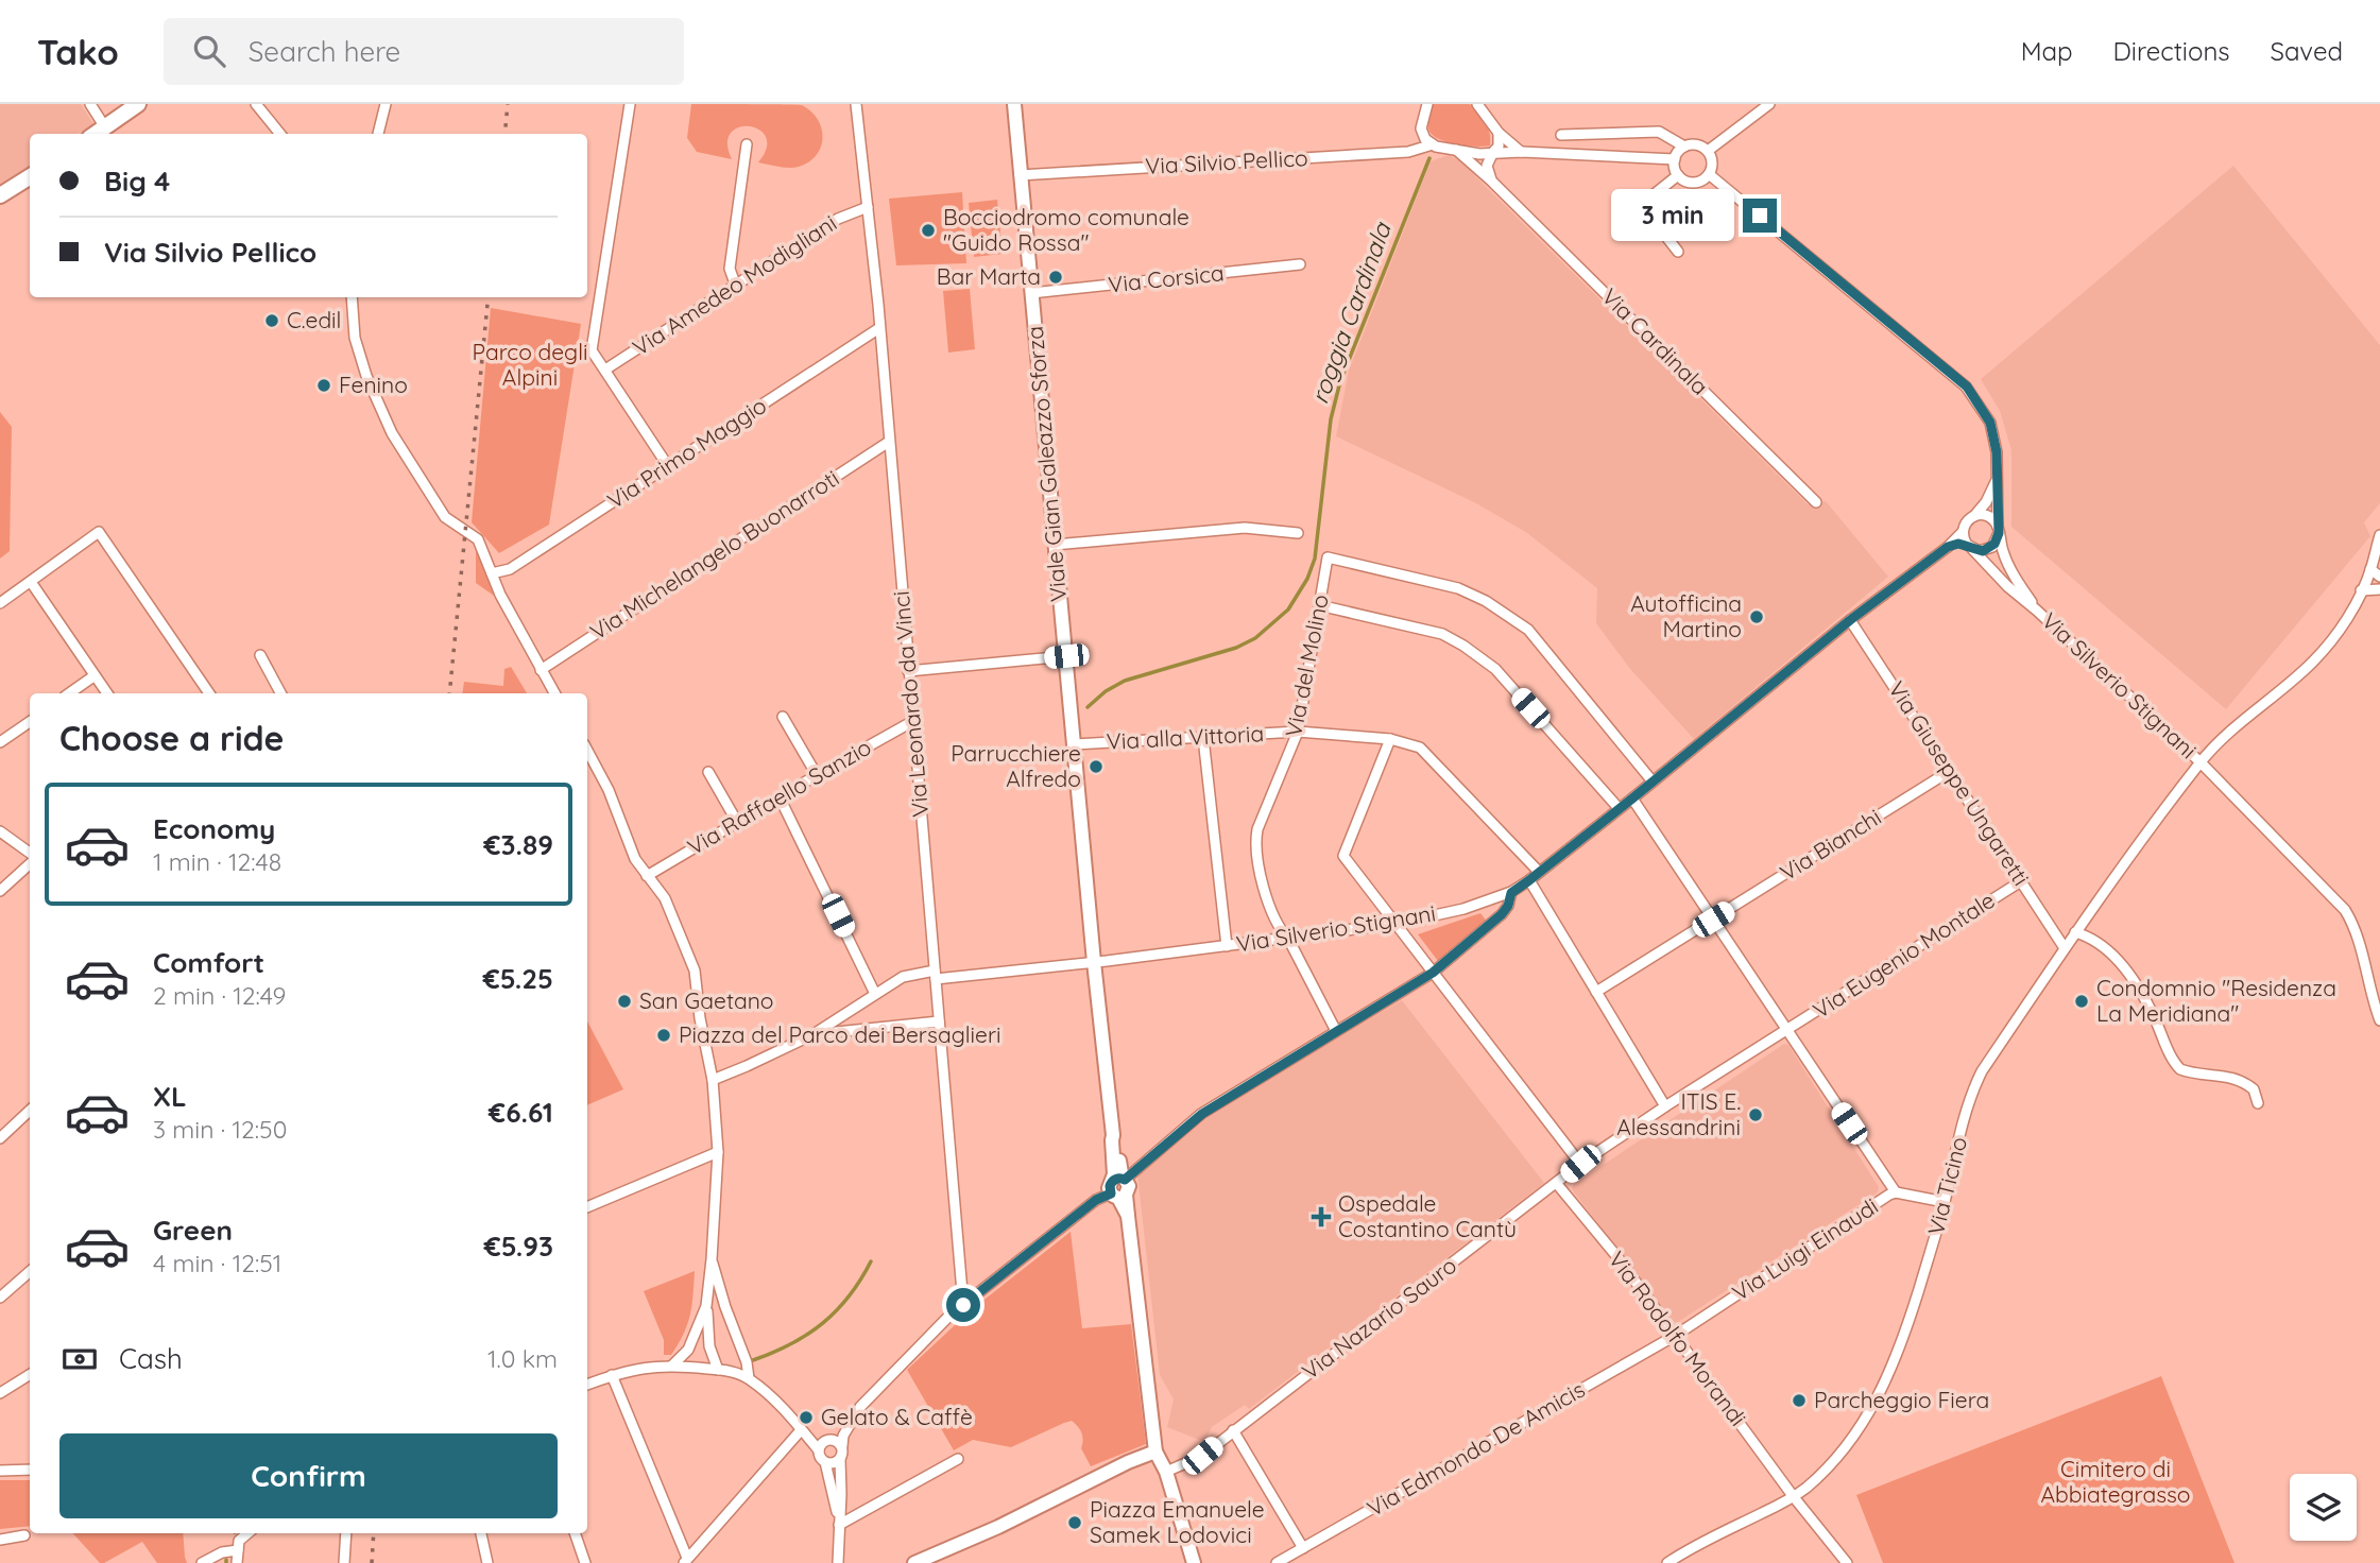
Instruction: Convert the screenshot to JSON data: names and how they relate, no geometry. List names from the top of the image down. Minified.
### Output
{"streets":{"street":["Via Silvio Pellico","Via Corsica","Via Amedeo Modigliani","Via Cardinala","Via Primo Maggio","Viale Gian Galeazzo Sforza","Via Michelangelo Buonarroti","Via del Molino","Via Silverio Stignani","Via Leonardo da Vinci","Via alla Vittoria","Via Giuseppe Ungaretti","Via Raffaello Sanzio","Via Bianchi","Via Eugenio Montale","Via Ticino","Via Luigi Einaudi","Via Nazario Sauro","Via Rodolfo Morandi","Via Edmondo De Amicis"]},"crossings":[["Via Silvio Pellico","Viale Gian Galeazzo Sforza"],["Via Corsica","Viale Gian Galeazzo Sforza"],["Via Amedeo Modigliani","Via Leonardo da Vinci"],["Via Primo Maggio","Via Leonardo da Vinci"],["Viale Gian Galeazzo Sforza","Via Silverio Stignani"],["Viale Gian Galeazzo Sforza","Via alla Vittoria"],["Via Michelangelo Buonarroti","Via Leonardo da Vinci"],["Via del Molino","Via Silverio Stignani"],["Via del Molino","Via alla Vittoria"],["Via Silverio Stignani","Via Leonardo da Vinci"],["Via Silverio Stignani","Via alla Vittoria"],["Via Silverio Stignani","Via Giuseppe Ungaretti"],["Via Silverio Stignani","Via Ticino"],["Via Leonardo da Vinci","Via Raffaello Sanzio"],["Via Giuseppe Ungaretti","Via Bianchi"],["Via Giuseppe Ungaretti","Via Eugenio Montale"],["Via Giuseppe Ungaretti","Via Ticino"],["Via Eugenio Montale","Via Nazario Sauro"],["Via Ticino","Via Luigi Einaudi"],["Via Ticino","Via Rodolfo Morandi"],["Via Luigi Einaudi","Via Rodolfo Morandi"],["Via Luigi Einaudi","Via Edmondo De Amicis"],["Via Nazario Sauro","Via Rodolfo Morandi"],["Via Rodolfo Morandi","Via Edmondo De Amicis"]],"water":["roggia Cardinala"],"parks":["Parco degli Alpini","Cimitero di Abbiategrasso"],"places":{"other":["Bocciodromo comunale \"Guido Rossa\"","Bar Marta","C.edil","Fenino","Autofficina Martino","Parrucchiere Alfredo","San Gaetano","Condomnio \"Residenza La Meridiana\"","Piazza del Parco dei Bersaglieri","ITIS E. Alessandrini","Parcheggio Fiera","Gelato & Caffè","Piazza Emanuele Samek Lodovici"],"health":["Ospedale Costantino Cantù"]},"page":{"header":"Tako","search":"Search here","nav":["Map","Directions","Saved"],"banner":["Big 4","Via Silvio Pellico"],"bubble":"3 min","heading":"Choose a ride","list":[{"name":"Economy","note":"1 min · 12:48","value":"€3.89"},{"name":"Comfort","note":"2 min · 12:49","value":"€5.25"},{"name":"XL","note":"3 min · 12:50","value":"€6.61"},{"name":"Green","note":"4 min · 12:51","value":"€5.93"}],"pay":["Cash","1.0 km"],"buttons":"Confirm"}}
